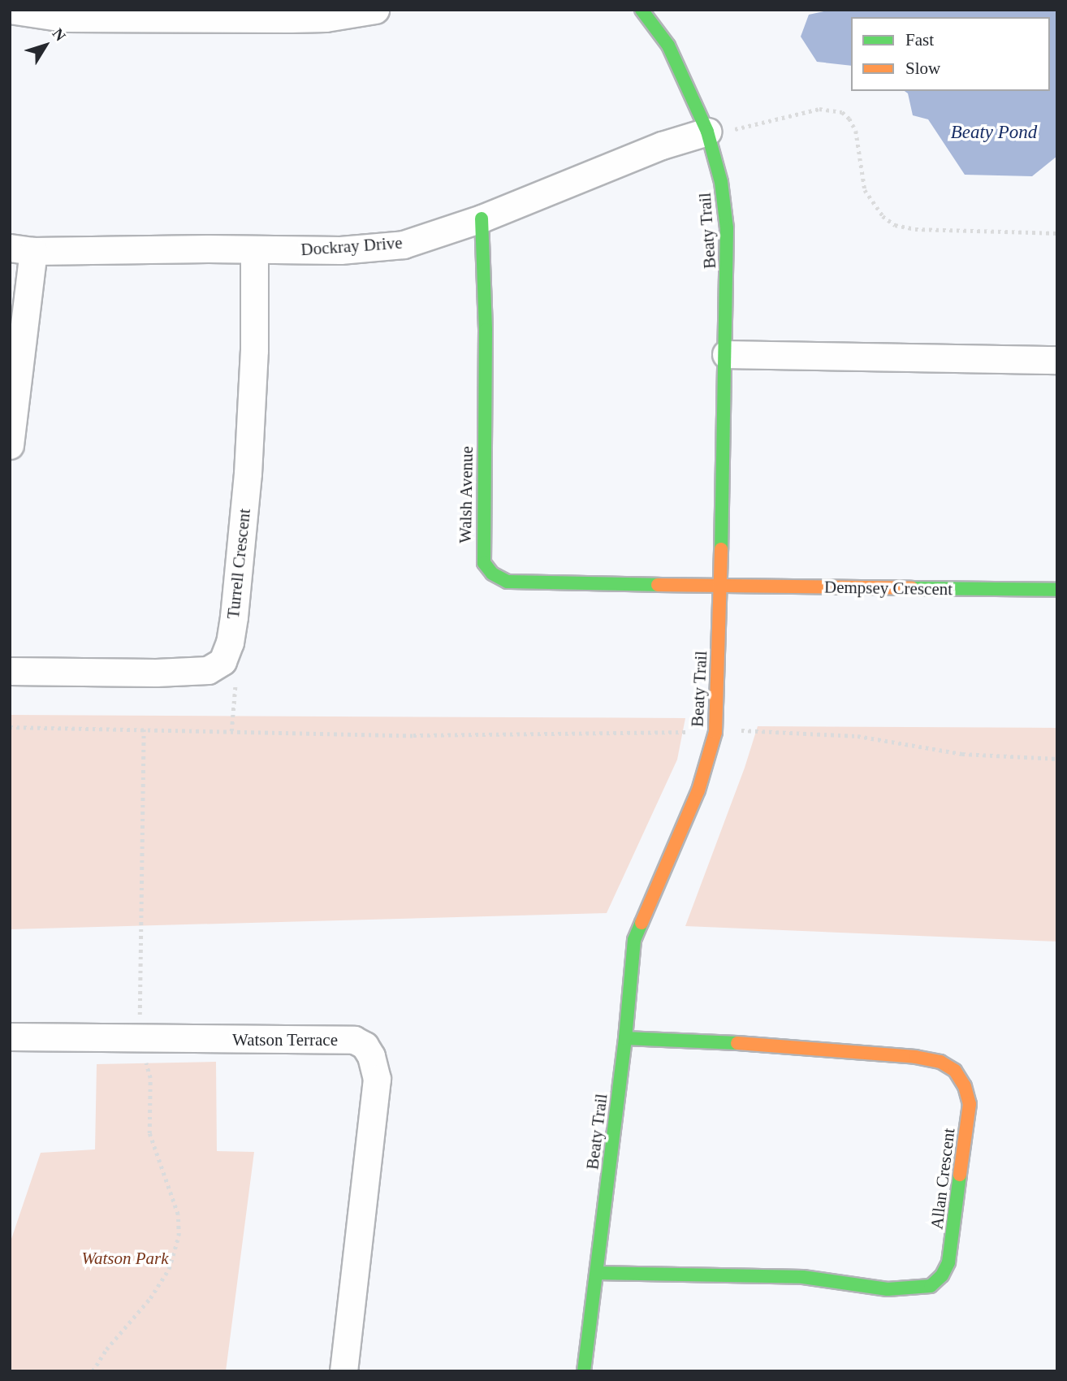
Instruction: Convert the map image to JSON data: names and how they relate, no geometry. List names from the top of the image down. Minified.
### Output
{"streets":{"street":["Beaty Trail","Dockray Drive","Walsh Avenue","Turrell Crescent","Dempsey Crescent","Watson Terrace","Allan Crescent"]},"crossings":[["Beaty Trail","Dockray Drive"],["Beaty Trail","Walsh Avenue"],["Beaty Trail","Dempsey Crescent"],["Beaty Trail","Allan Crescent"],["Dockray Drive","Walsh Avenue"],["Dockray Drive","Turrell Crescent"],["Walsh Avenue","Dempsey Crescent"]],"water":["Beaty Pond"],"parks":["Watson Park"],"legend":["Fast","Slow"],"north":"top right"}
